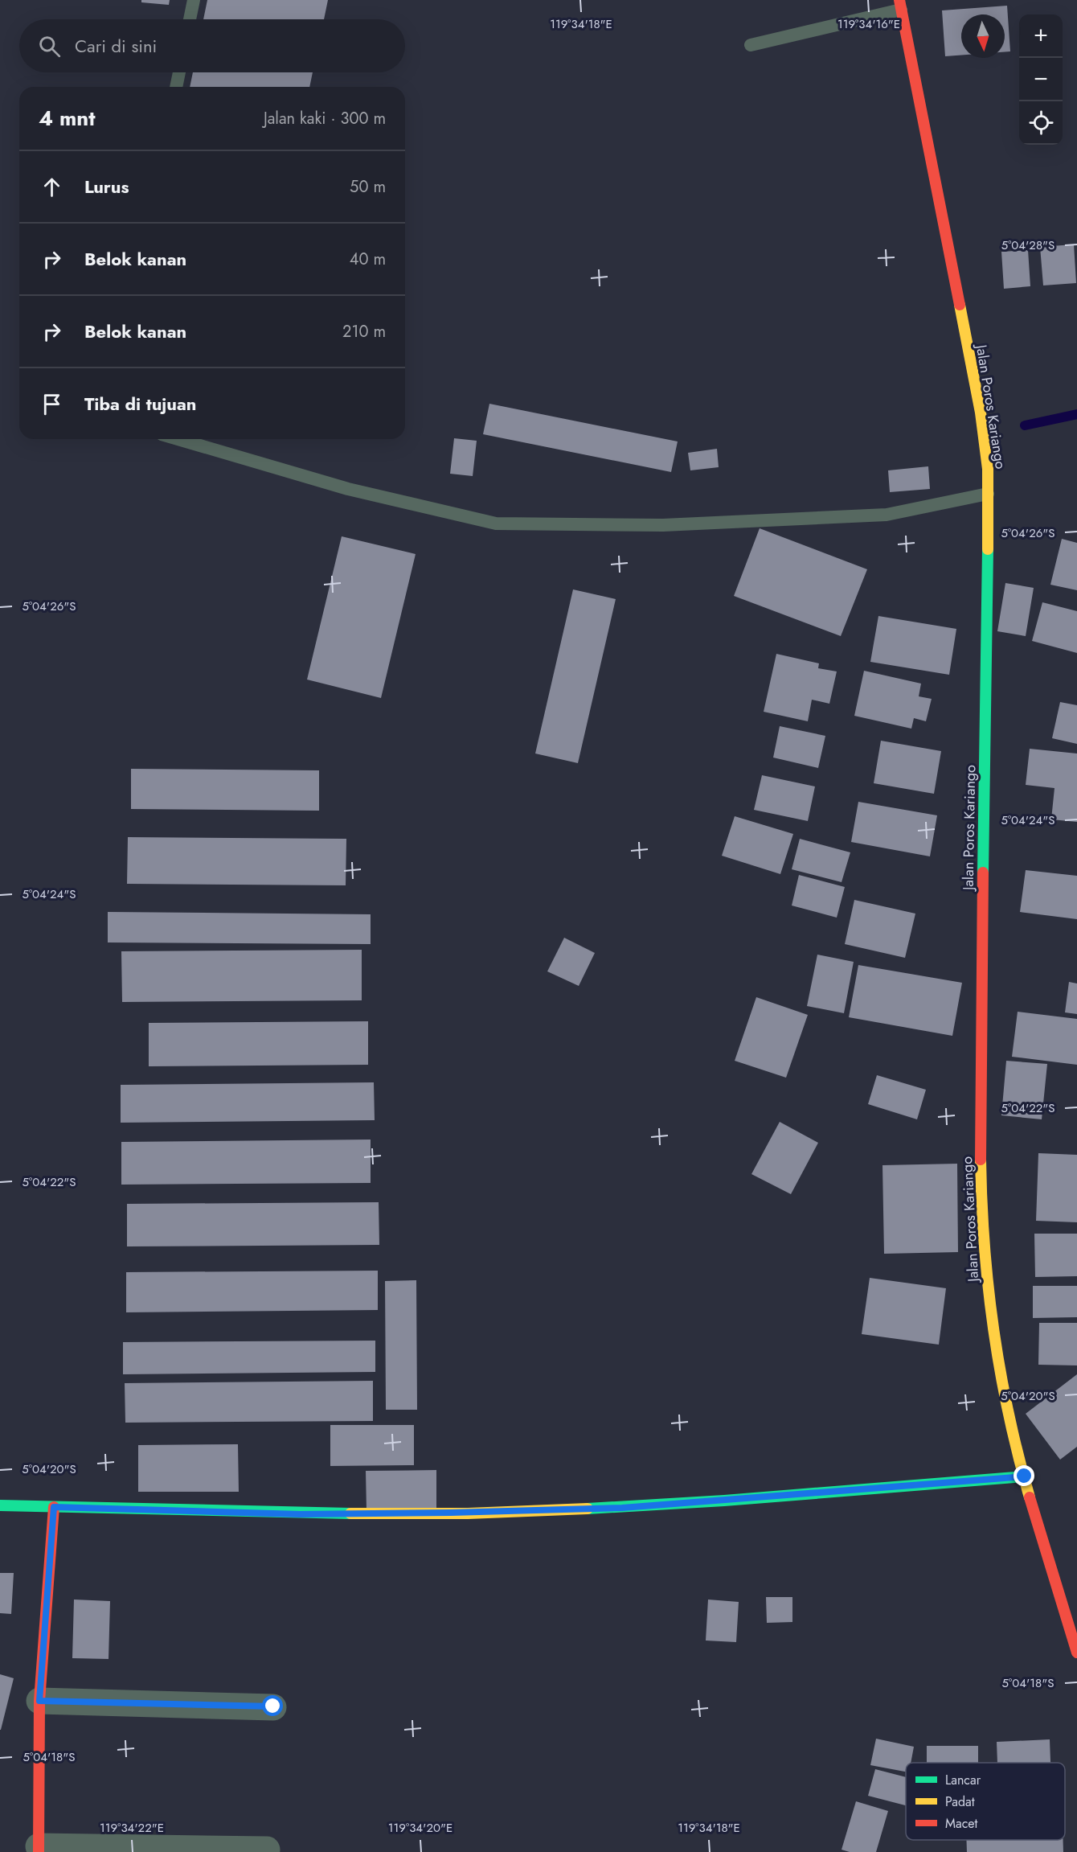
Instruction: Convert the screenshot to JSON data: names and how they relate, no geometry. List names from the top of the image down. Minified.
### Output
{"streets":{"main road":["Jalan Poros Kariango"]},"legend":["Lancar","Padat","Macet"],"north":"bottom","page":{"map_buttons":["+","−"],"search":"Cari di sini","heading":["4 mnt","Jalan kaki · 300 m"],"list":[["Lurus","50 m"],["Belok kanan","40 m"],["Belok kanan","210 m"],"Tiba di tujuan"]},"coordinates":["119°34'18\"E","119°34'16\"E","5°04'28\"S","5°04'26\"S","5°04'24\"S","5°04'22\"S","5°04'20\"S","5°04'18\"S","119°34'22\"E","119°34'20\"E"]}
